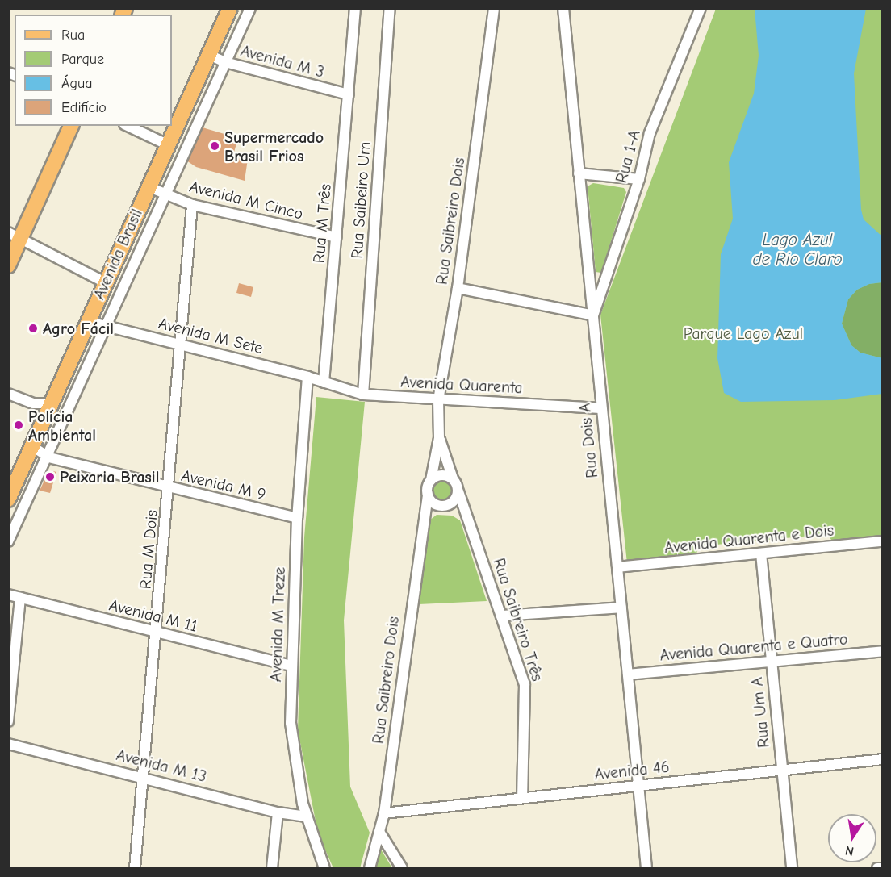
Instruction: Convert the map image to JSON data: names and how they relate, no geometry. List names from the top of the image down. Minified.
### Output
{"streets":{"main road":["Avenida Brasil"],"street":["Avenida M 3","Rua 1-A","Avenida M Cinco","Rua Saibeiro Um","Rua Saibreiro Dois","Rua M Três","Avenida M Sete","Avenida Quarenta","Rua Dois A","Avenida M 9","Avenida Quarenta e Dois","Rua M Dois","Avenida M 11","Rua Saibreiro Três","Avenida M Treze","Avenida Quarenta e Quatro","Rua Um A","Avenida M 13","Avenida 46"]},"crossings":[["Avenida M 3","Rua M Três"],["Avenida M 3","Avenida Brasil"],["Rua 1-A","Rua Dois A"],["Avenida M Cinco","Rua M Três"],["Avenida M Cinco","Avenida Brasil"],["Avenida M Cinco","Rua M Dois"],["Rua Saibeiro Um","Avenida Quarenta"],["Rua Saibreiro Dois","Avenida Quarenta"],["Rua Saibreiro Dois","Rua Saibreiro Três"],["Rua Saibreiro Dois","Avenida 46"],["Rua M Três","Avenida M Sete"],["Rua M Três","Avenida Quarenta"],["Avenida Brasil","Avenida M Sete"],["Avenida Brasil","Avenida M 9"],["Avenida M Sete","Avenida Quarenta"],["Avenida M Sete","Rua M Dois"],["Avenida M Sete","Avenida M Treze"],["Avenida Quarenta","Rua Dois A"],["Rua Dois A","Avenida Quarenta e Dois"],["Rua Dois A","Avenida Quarenta e Quatro"],["Rua Dois A","Avenida 46"],["Avenida M 9","Rua M Dois"],["Avenida M 9","Avenida M Treze"],["Avenida Quarenta e Dois","Rua Um A"],["Rua M Dois","Avenida M 11"],["Rua M Dois","Avenida M 13"],["Avenida M 11","Avenida M Treze"],["Rua Saibreiro Três","Avenida 46"],["Avenida M Treze","Avenida M 13"],["Avenida Quarenta e Quatro","Rua Um A"],["Rua Um A","Avenida 46"]],"water":["Lago Azul de Rio Claro"],"parks":["Parque Lago Azul"],"places":["Supermercado Brasil Frios","Agro Fácil","Polícia Ambiental","Peixaria Brasil"],"legend":["Rua","Parque","Água","Edifício"],"north":"bottom"}
